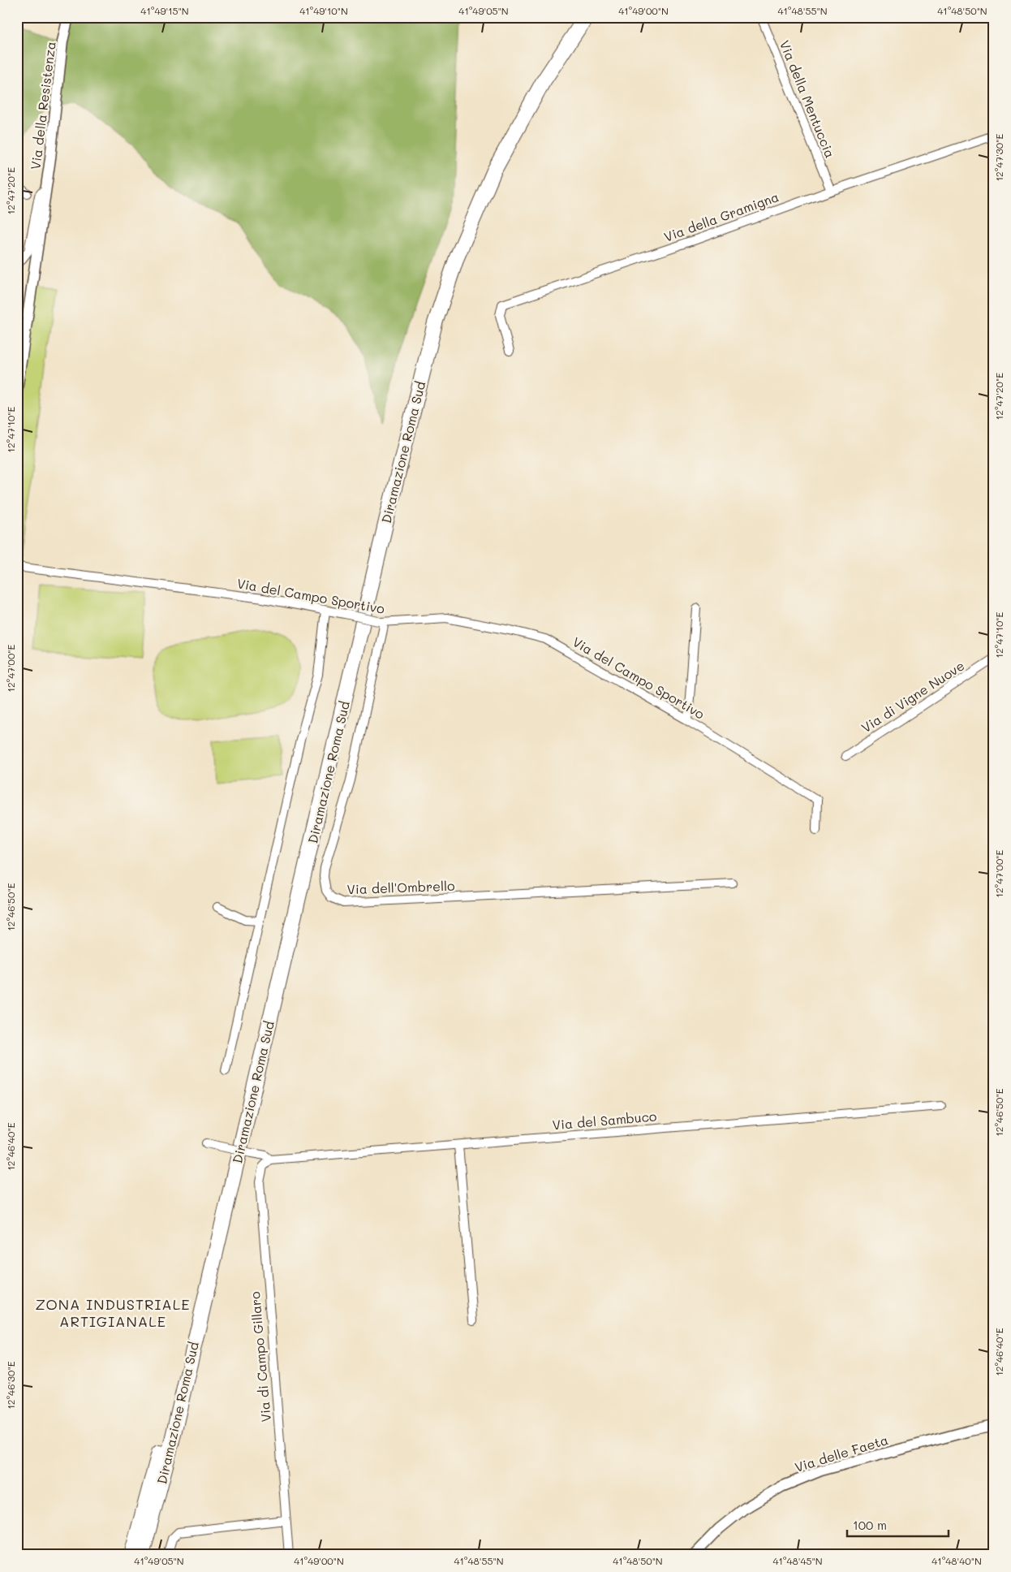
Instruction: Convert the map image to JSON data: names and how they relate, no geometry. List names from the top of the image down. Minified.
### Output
{"streets":{"highway":["Diramazione Roma Sud"],"street":["Via della Mentuccia","Via della Resistenza","Via della Gramigna","Via del Campo Sportivo","Via di Vigne Nuove","Via dell'Ombrello","Via del Sambuco","Via di Campo Gillaro","Via delle Faeta"]},"crossings":[["Via della Mentuccia","Via della Gramigna"],["Via del Campo Sportivo","Via dell'Ombrello"],["Via del Sambuco","Via di Campo Gillaro"]],"districts":["ZONA INDUSTRIALE ARTIGIANALE"],"scale_bar":"100 m","coordinates":["41°49'15\"N","41°49'10\"N","41°49'05\"N","41°49'00\"N","41°48'55\"N","41°48'50\"N","12°47'30\"E","12°47'20\"E","12°47'10\"E","12°47'00\"E","12°46'50\"E","12°46'40\"E","12°46'30\"E","41°48'45\"N","41°48'40\"N"]}
